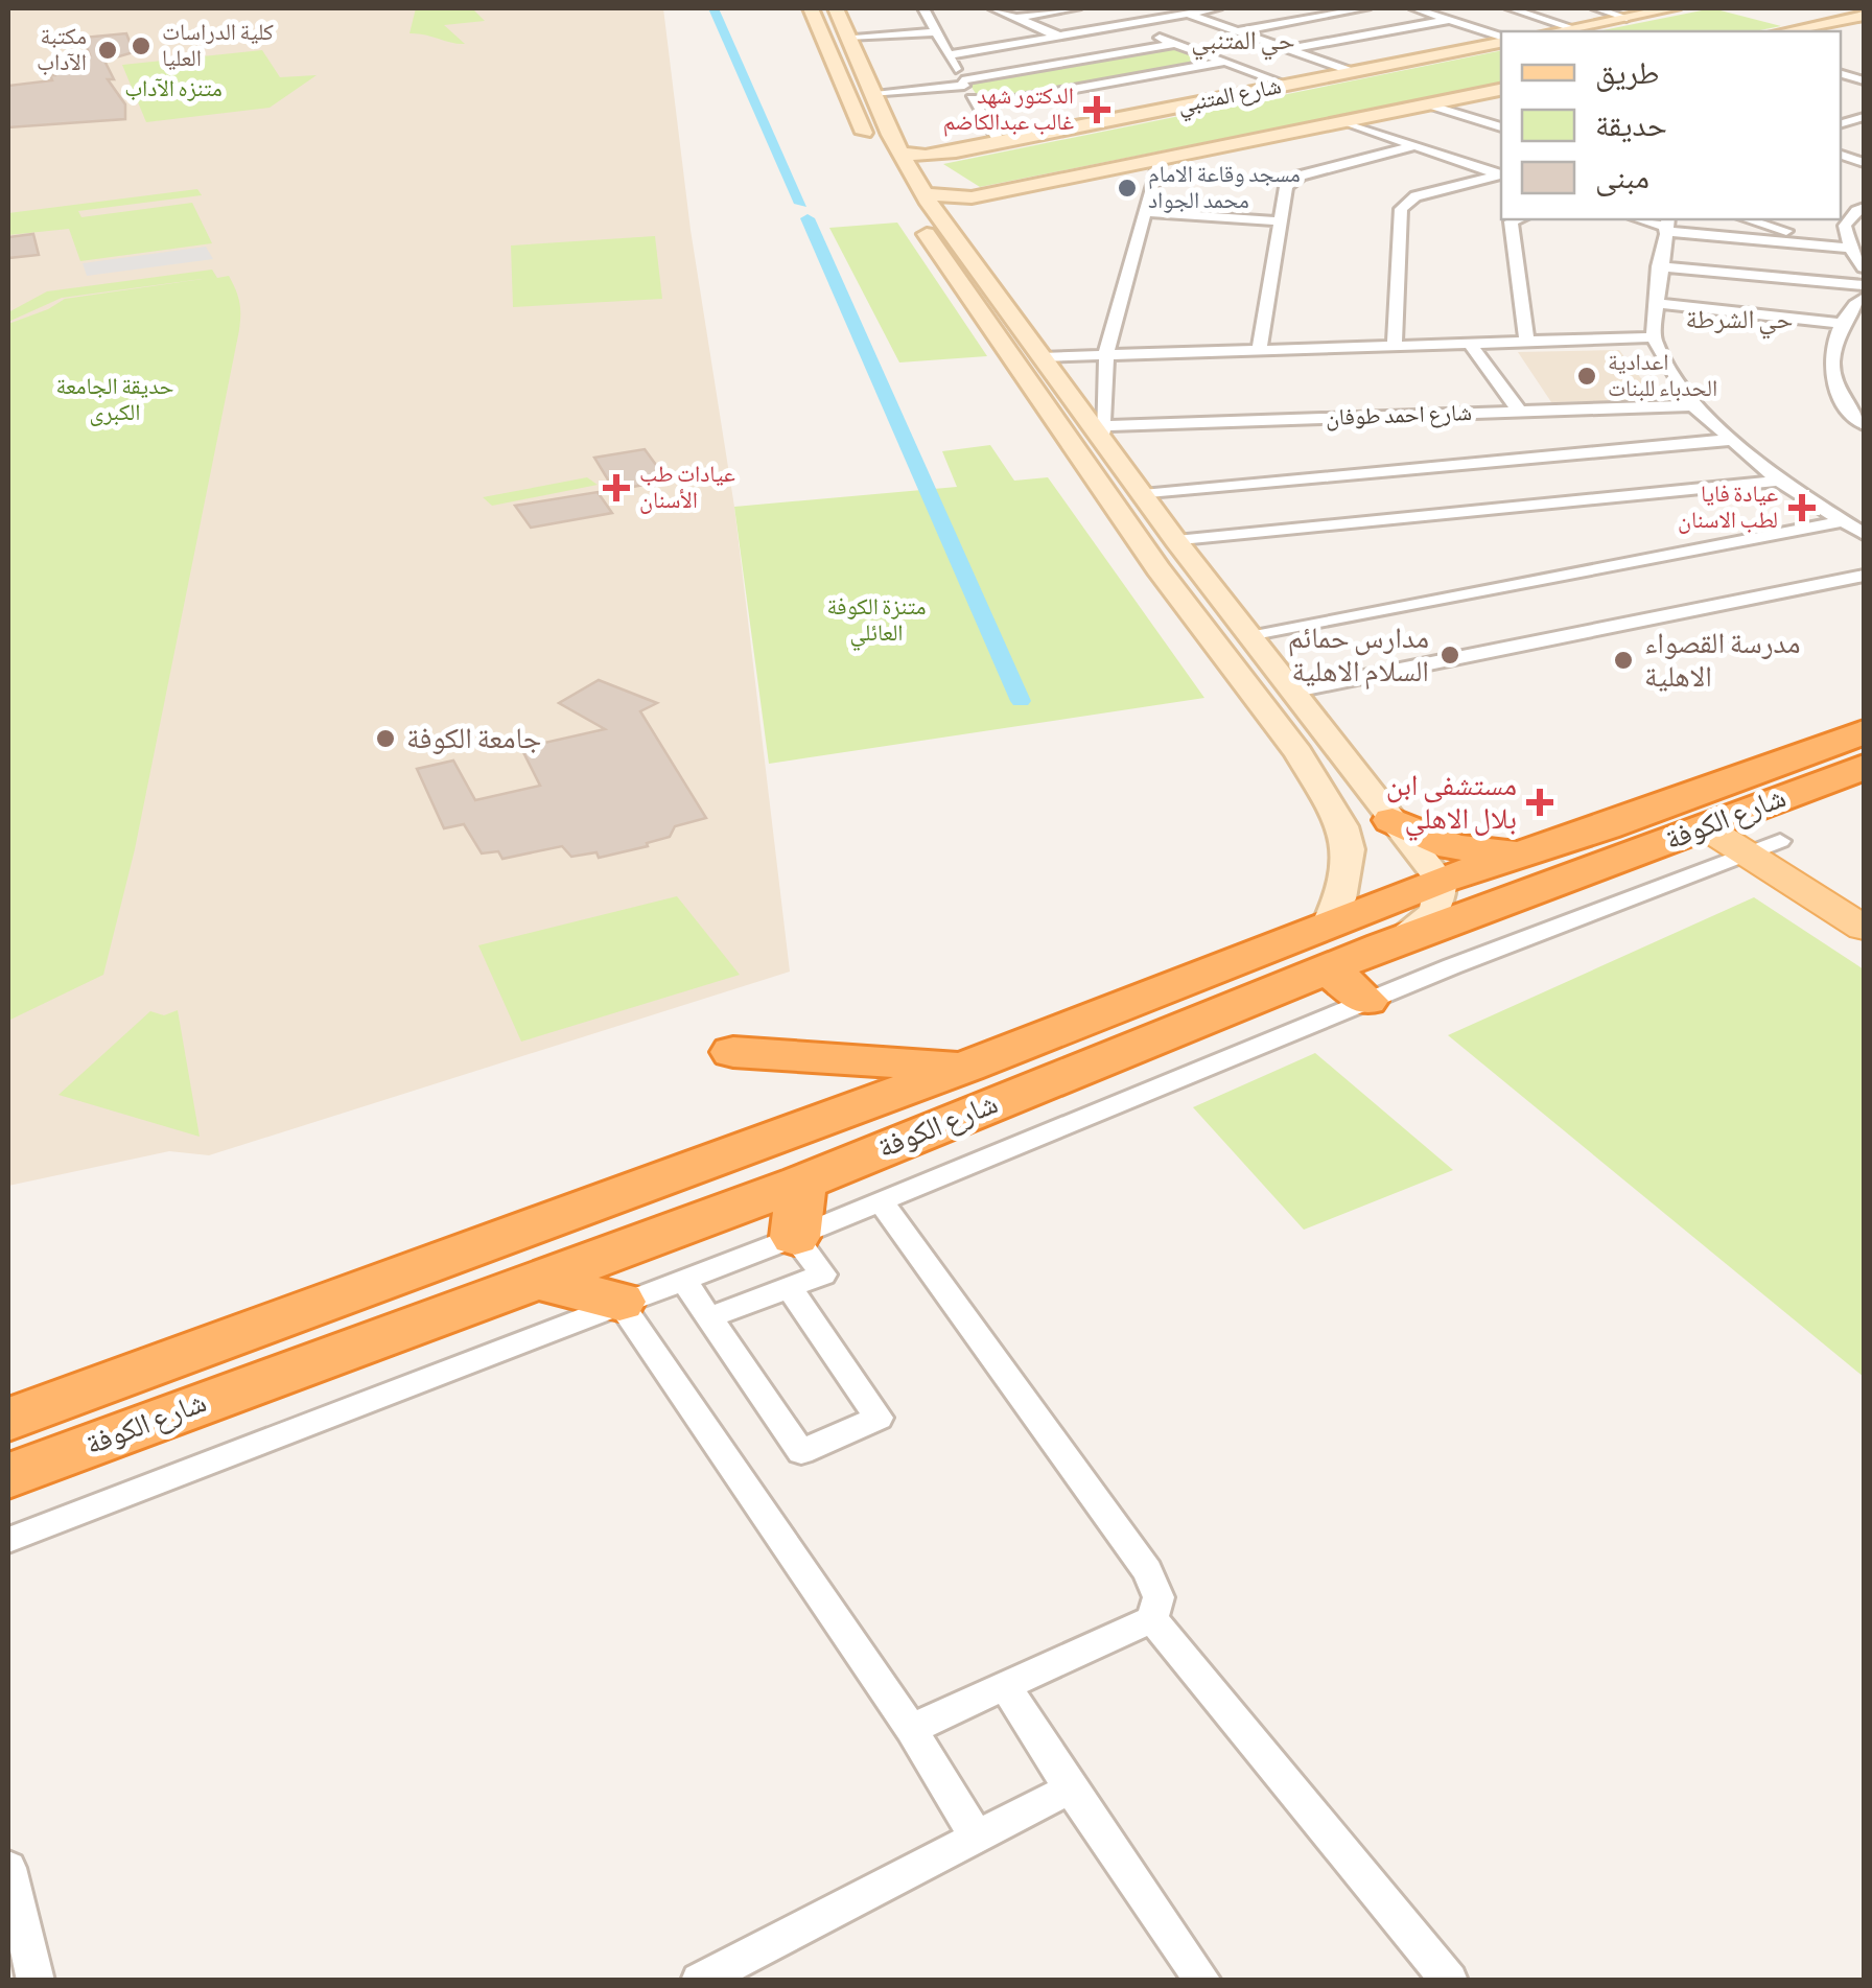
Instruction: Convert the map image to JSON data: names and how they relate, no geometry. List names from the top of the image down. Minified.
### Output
{"streets":{"highway":["شارع الكوفة"],"main road":["شارع المتنبي"],"street":["شارع احمد طوفان"]},"districts":["حي المتنبي","حي الشرطة"],"parks":["متنزه الآداب","حديقة الجامعة الكبرى","متنزة الكوفة العائلي"],"places":{"other":["كلية الدراسات العليا","مكتبة الآداب","مسجد وقاعة الامام محمد الجواد","اعدادية الحدباء للبنات","مدارس حمائم السلام الاهلية","مدرسة القصواء الاهلية","جامعة الكوفة"],"health":["الدكتور شهد غالب عبدالكاضم","عيادات طب الأسنان","عيادة فايا لطب الاسنان","مستشفى ابن بلال الاهلي"]},"legend":["طريق","حديقة","مبنى"]}
